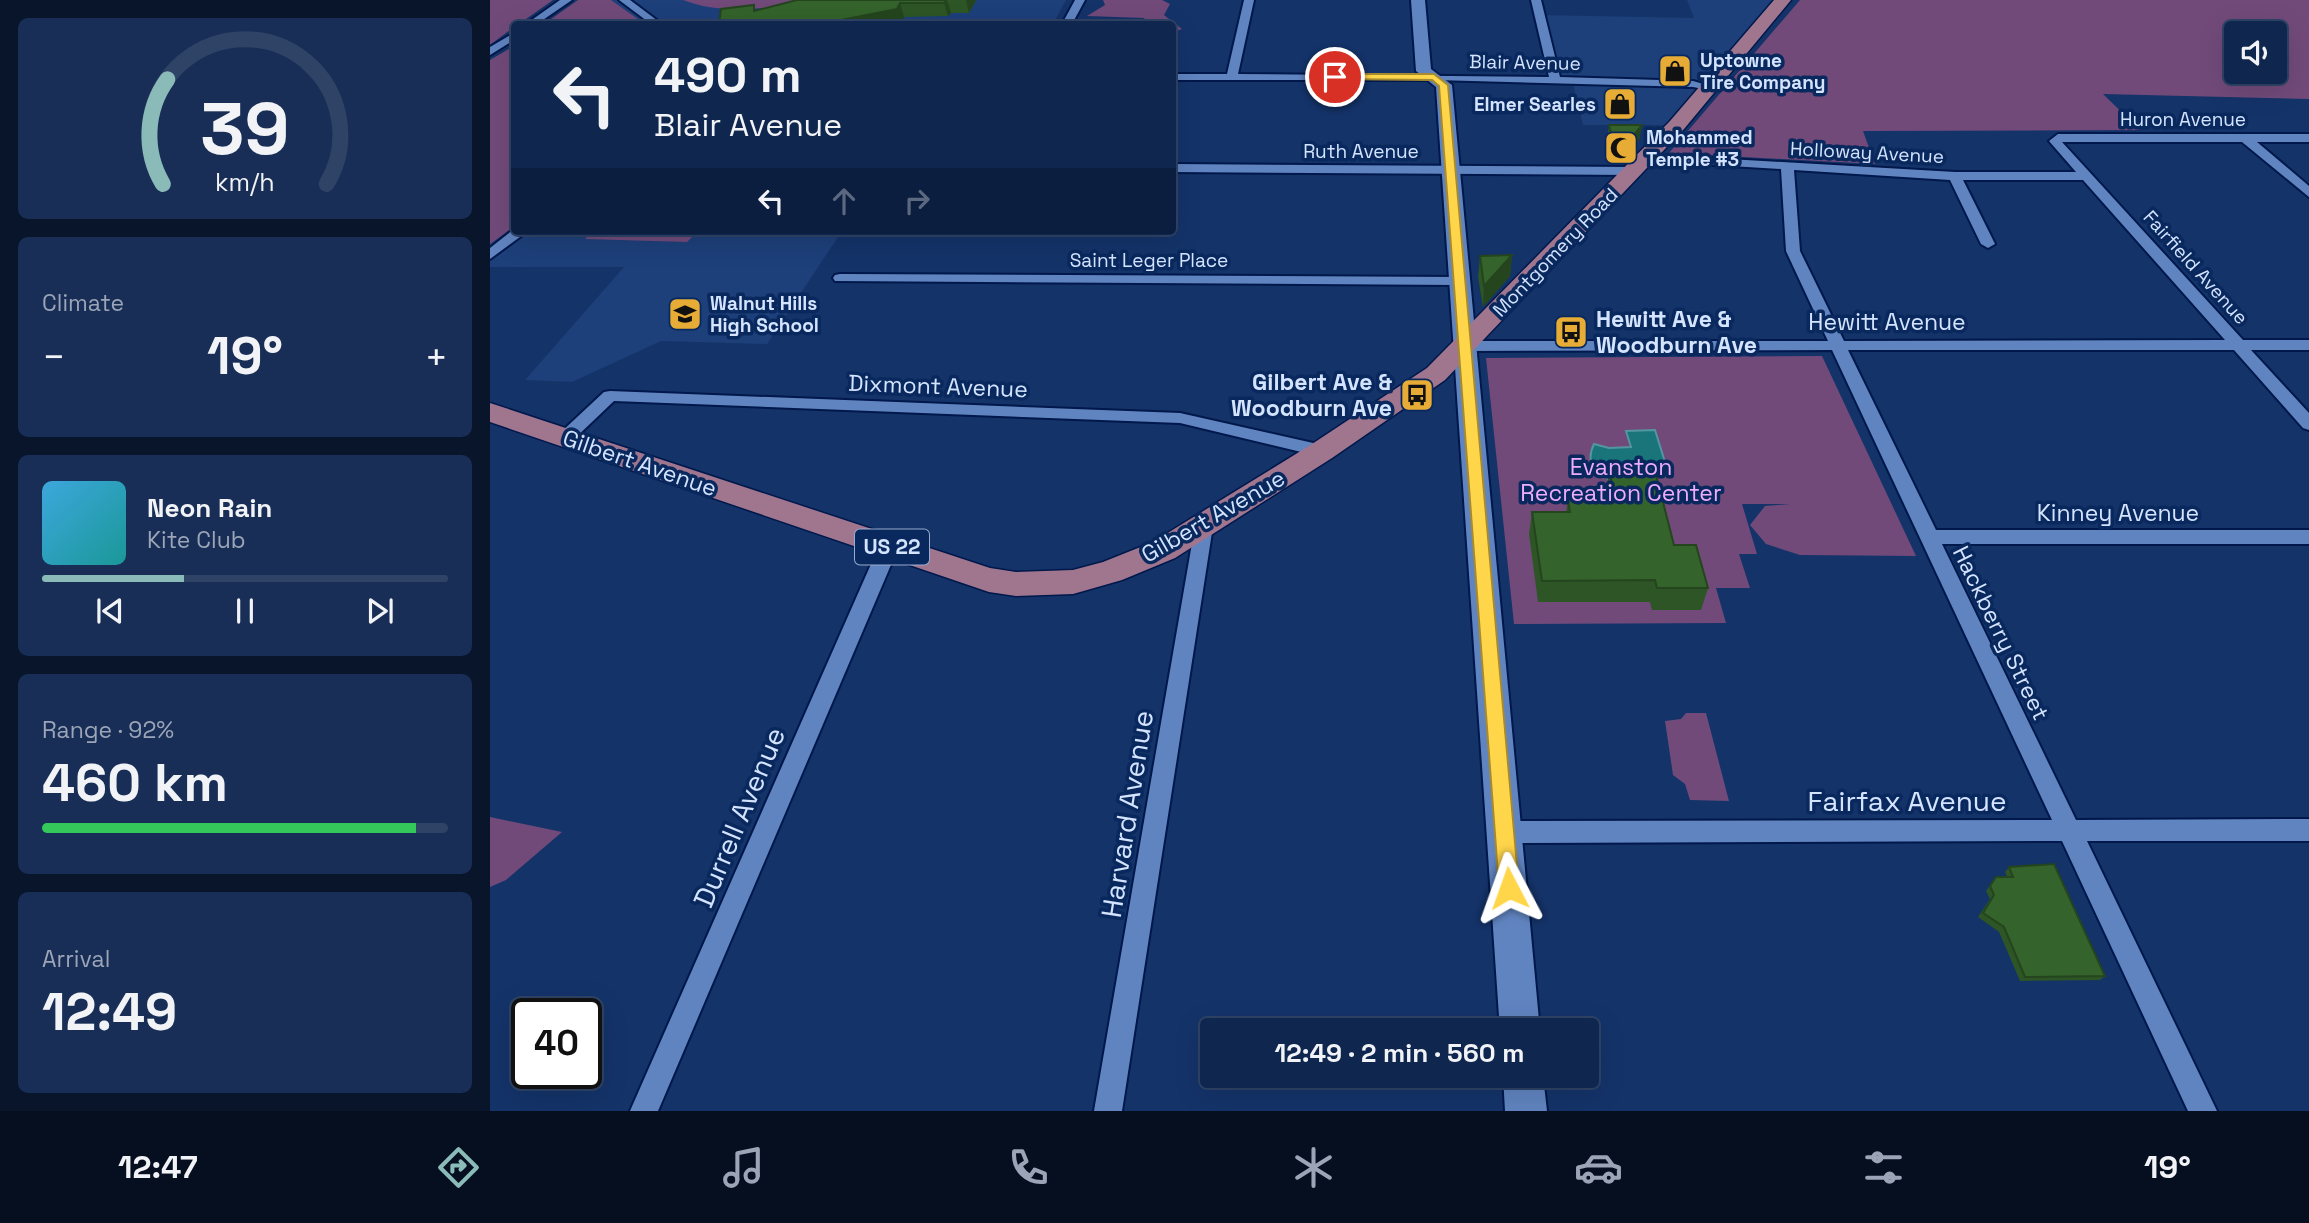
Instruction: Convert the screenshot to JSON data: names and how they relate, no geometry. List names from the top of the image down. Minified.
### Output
{"streets":{"main road":["Montgomery Road","Gilbert Avenue","US 22"],"street":["Blair Avenue","Huron Avenue","Ruth Avenue","Holloway Avenue","Saint Leger Place","Fairfield Avenue","Hewitt Avenue","Dixmont Avenue","Kinney Avenue","Hackberry Street","Fairfax Avenue","Harvard Avenue","Durrell Avenue"]},"crossings":[["Blair Avenue","Montgomery Road"],["Huron Avenue","Fairfield Avenue"],["Ruth Avenue","Holloway Avenue"],["Ruth Avenue","Montgomery Road"],["Holloway Avenue","Montgomery Road"],["Holloway Avenue","Fairfield Avenue"],["Holloway Avenue","Hackberry Street"],["Montgomery Road","Hewitt Avenue"],["Montgomery Road","Gilbert Avenue"],["Fairfield Avenue","Hewitt Avenue"],["Hewitt Avenue","Gilbert Avenue"],["Hewitt Avenue","Hackberry Street"],["Dixmont Avenue","Gilbert Avenue"],["Gilbert Avenue","Harvard Avenue"],["Gilbert Avenue","Durrell Avenue"],["Kinney Avenue","Hackberry Street"],["Hackberry Street","Fairfax Avenue"]],"parks":["Evanston Recreation Center"],"places":{"shop":["Uptowne Tire Company","Elmer Searles"],"mosque":["Mohammed Temple #3"],"school or university":["Walnut Hills High School"],"bus stop":["Hewitt Ave & Woodburn Ave","Gilbert Ave & Woodburn Ave"]},"page":{"turn":["490 m","Blair Avenue"],"tile":["Climate",["Range · 92%","460 km"],["Arrival","12:49"]],"heat":["−","19°","+"],"song":["Neon Rain","Kite Club"],"limit":"40","trip":"12:49 · 2 min · 560 m","tabs":["12:47","19°"],"gauge":["39","km/h"]}}
